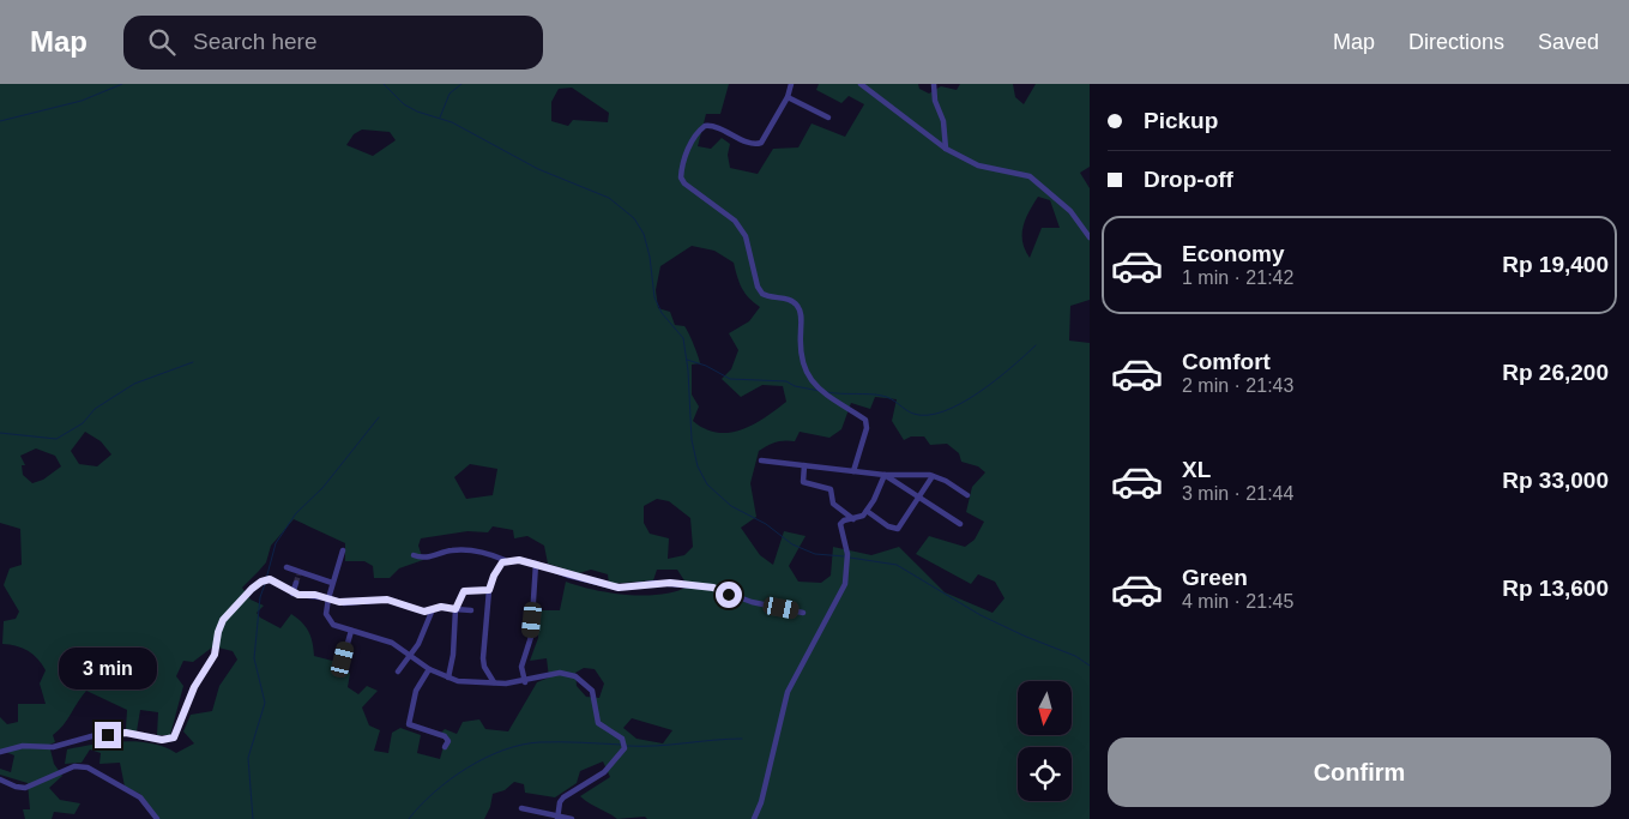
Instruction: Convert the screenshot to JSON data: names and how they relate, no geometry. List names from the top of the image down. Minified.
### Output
{"north":"bottom","page":{"header":"Map","search":"Search here","nav":["Map","Directions","Saved"],"banner":["Pickup","Drop-off"],"list":[{"name":"Economy","note":"1 min · 21:42","value":"Rp 19,400"},{"name":"Comfort","note":"2 min · 21:43","value":"Rp 26,200"},{"name":"XL","note":"3 min · 21:44","value":"Rp 33,000"},{"name":"Green","note":"4 min · 21:45","value":"Rp 13,600"}],"bubble":"3 min","buttons":"Confirm"}}
